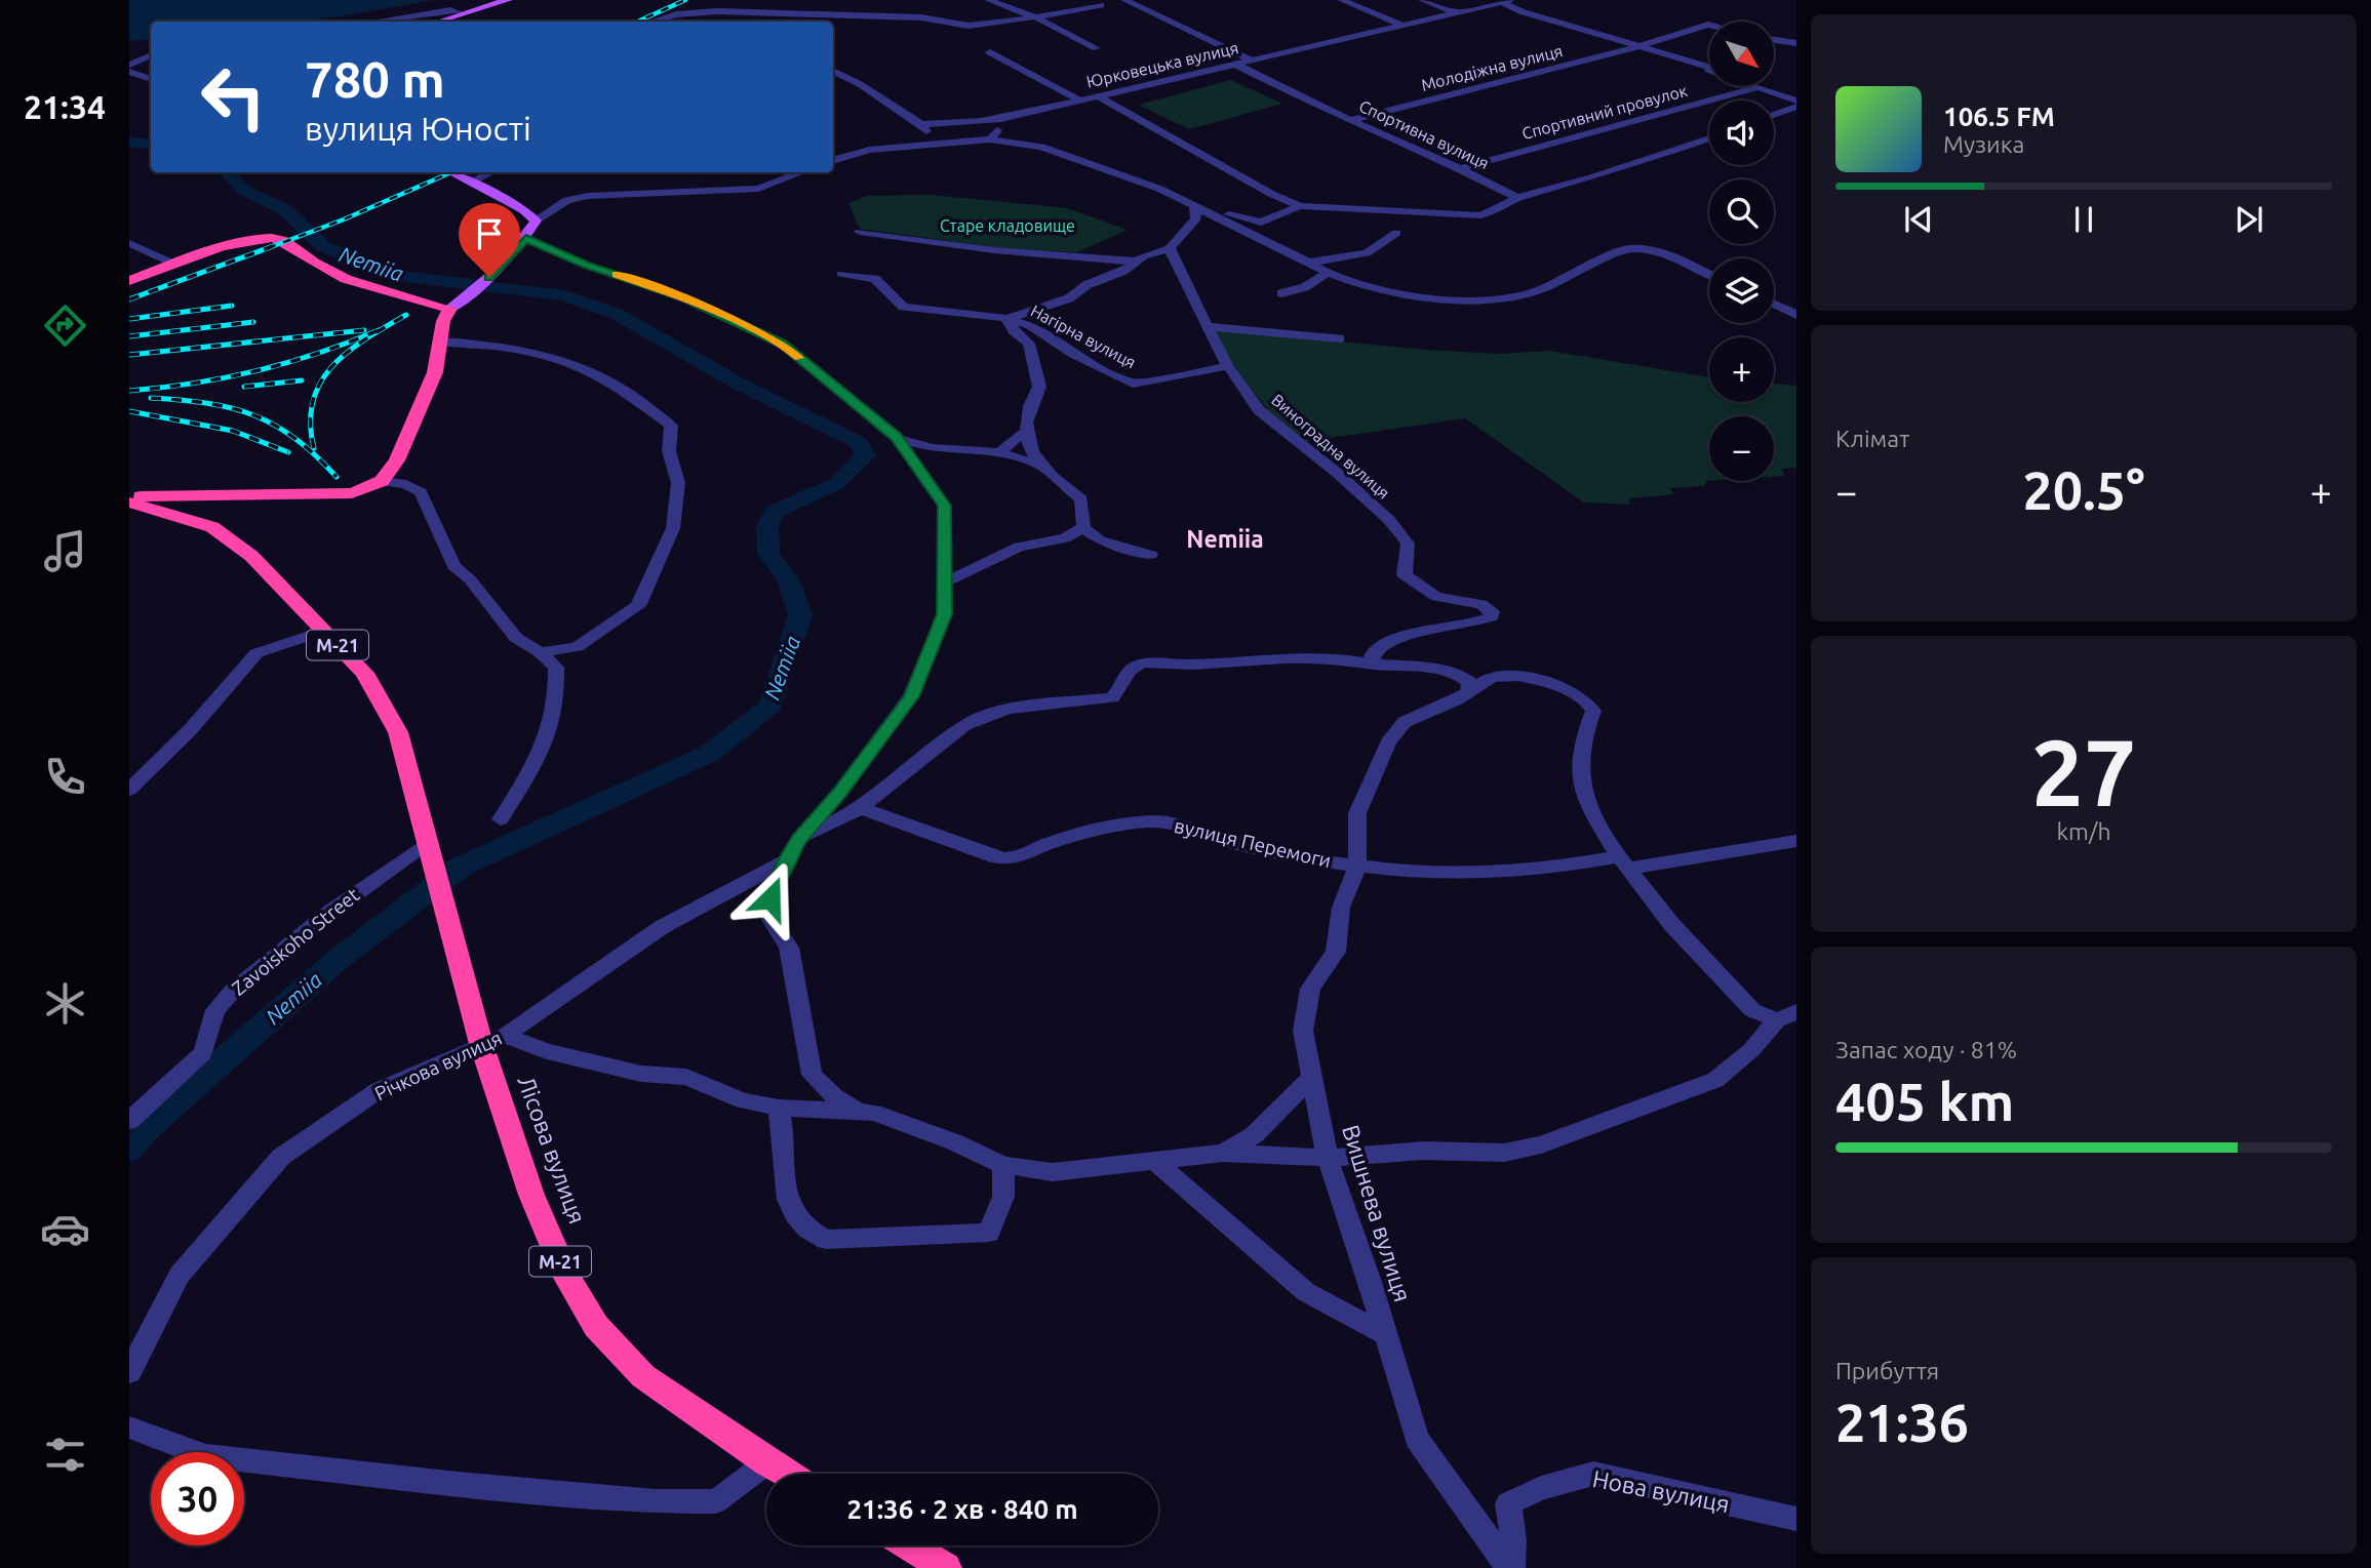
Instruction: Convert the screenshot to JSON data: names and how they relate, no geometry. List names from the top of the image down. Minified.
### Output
{"streets":{"highway":["М-21","Лісова вулиця"],"street":["Юрковецька вулиця","Молодіжна вулиця","Спортивний провулок","Спортивна вулиця","Нагірна вулиця","Виноградна вулиця","вулиця Перемоги","Zavoiskoho Street","Річкова вулиця","Вишнева вулиця","Нова вулиця"]},"crossings":[["Юрковецька вулиця","Спортивна вулиця"],["Молодіжна вулиця","Спортивна вулиця"],["Спортивний провулок","Спортивна вулиця"],["Нагірна вулиця","Виноградна вулиця"],["М-21","Zavoiskoho Street"],["М-21","Лісова вулиця"],["вулиця Перемоги","Вишнева вулиця"],["Zavoiskoho Street","Лісова вулиця"],["Річкова вулиця","Лісова вулиця"],["Вишнева вулиця","Нова вулиця"]],"districts":["Nemiia"],"water":["Nemiia"],"parks":["Старе кладовище"],"north":"bottom right","page":{"tabs":"21:34","map_buttons":["+","−"],"turn":["780 m","вулиця Юності"],"song":["106.5 FM","Музика"],"tile":["Клімат",["27","km/h"],["Запас ходу · 81%","405 km"],["Прибуття","21:36"]],"heat":["−","20.5°","+"],"limit":"30","trip":"21:36 · 2 хв · 840 m"}}
